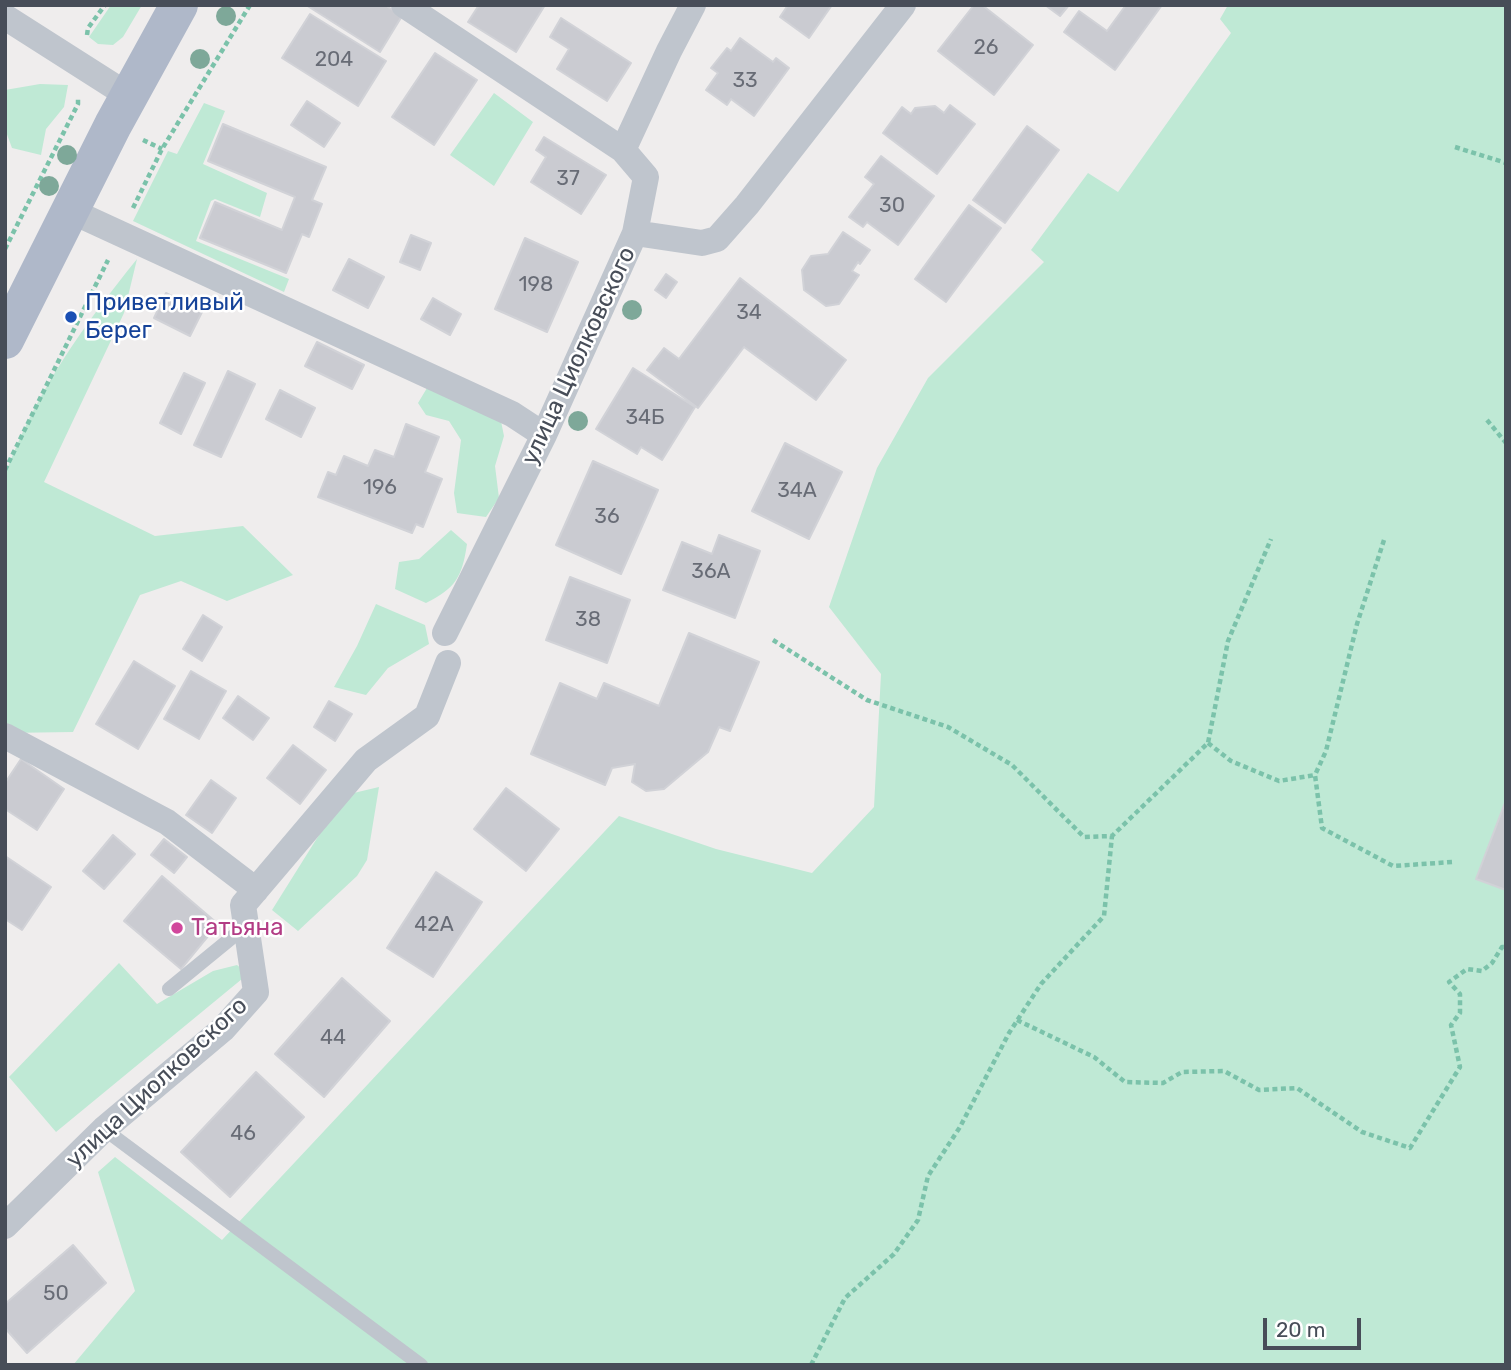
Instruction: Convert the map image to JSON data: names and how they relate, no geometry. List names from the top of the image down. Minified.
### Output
{"streets":{"street":["улица Циолковского"]},"places":["Приветливый Берег","Татьяна"],"house_numbers":["26","204","33","37","30","198","34","34Б","196","34А","36","36А","38","42А","44","46","50"],"scale_bar":"20 m"}
